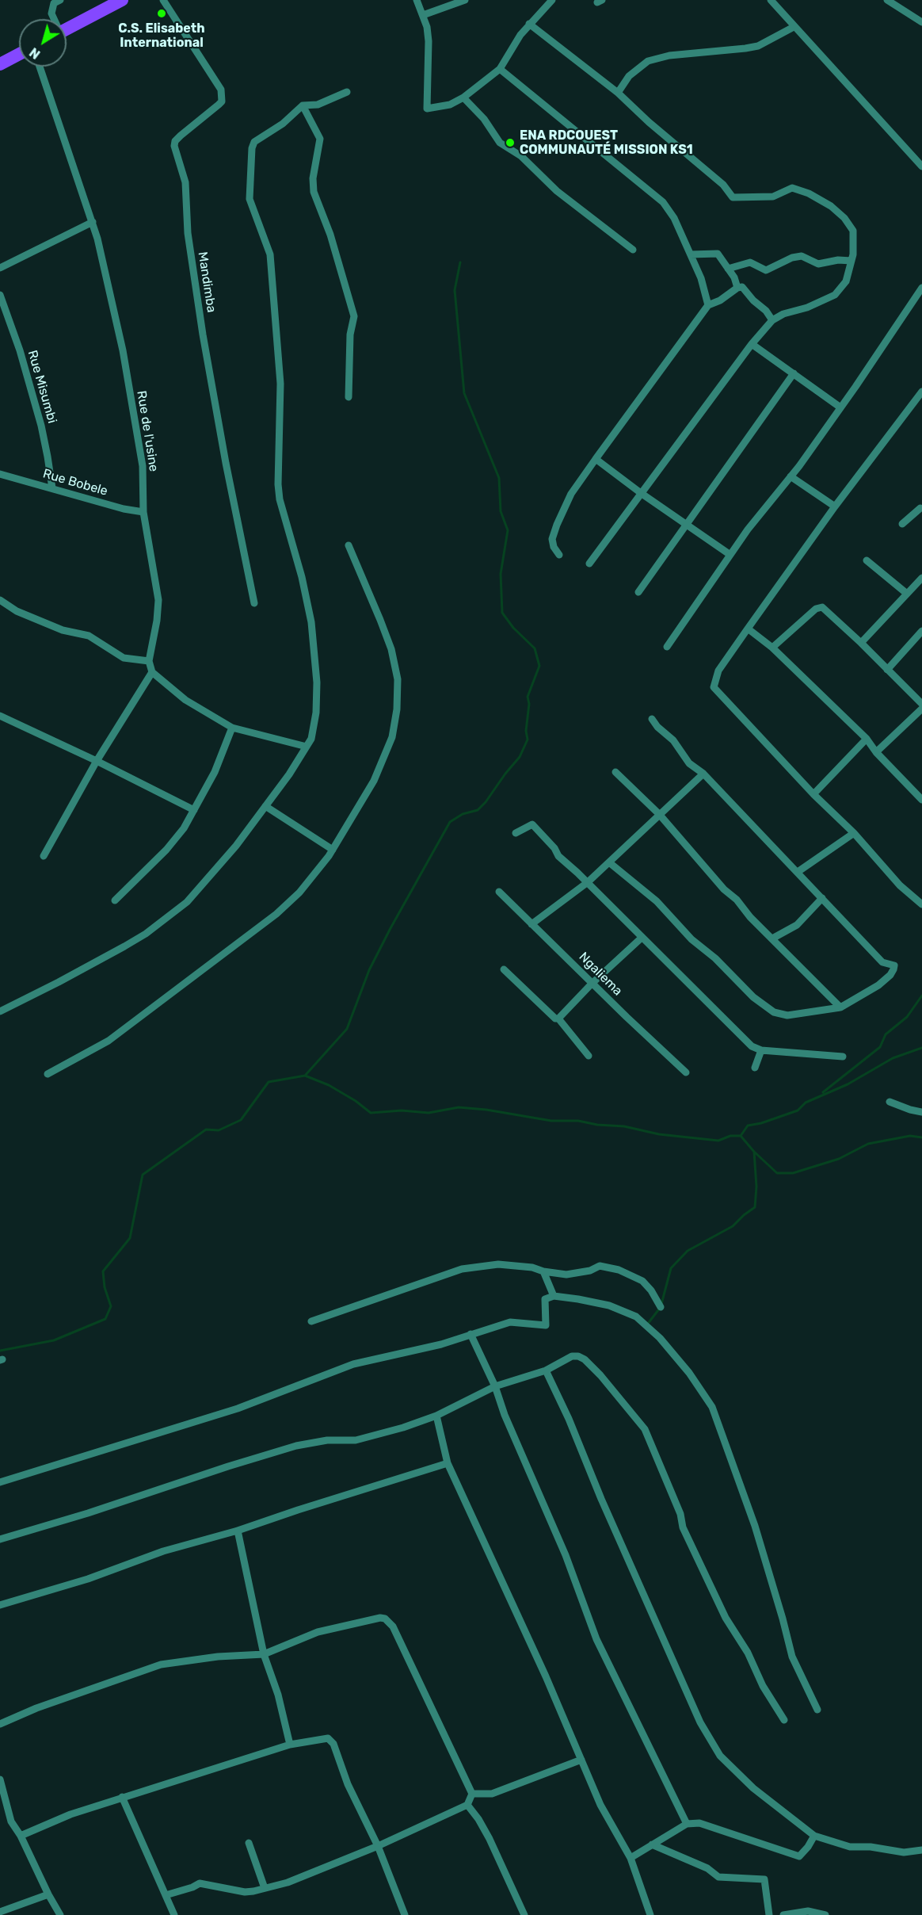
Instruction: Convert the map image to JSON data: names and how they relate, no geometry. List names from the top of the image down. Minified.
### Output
{"streets":{"street":["Mandimba","Rue Misumbi","Rue de l'usine","Rue Bobele","Ngaliema"]},"crossings":[["Rue Misumbi","Rue Bobele"],["Rue de l'usine","Rue Bobele"]],"places":["C.S. Elisabeth International","ENA RDCOUEST COMMUNAUTÉ MISSION KS1"],"north":"bottom left"}
